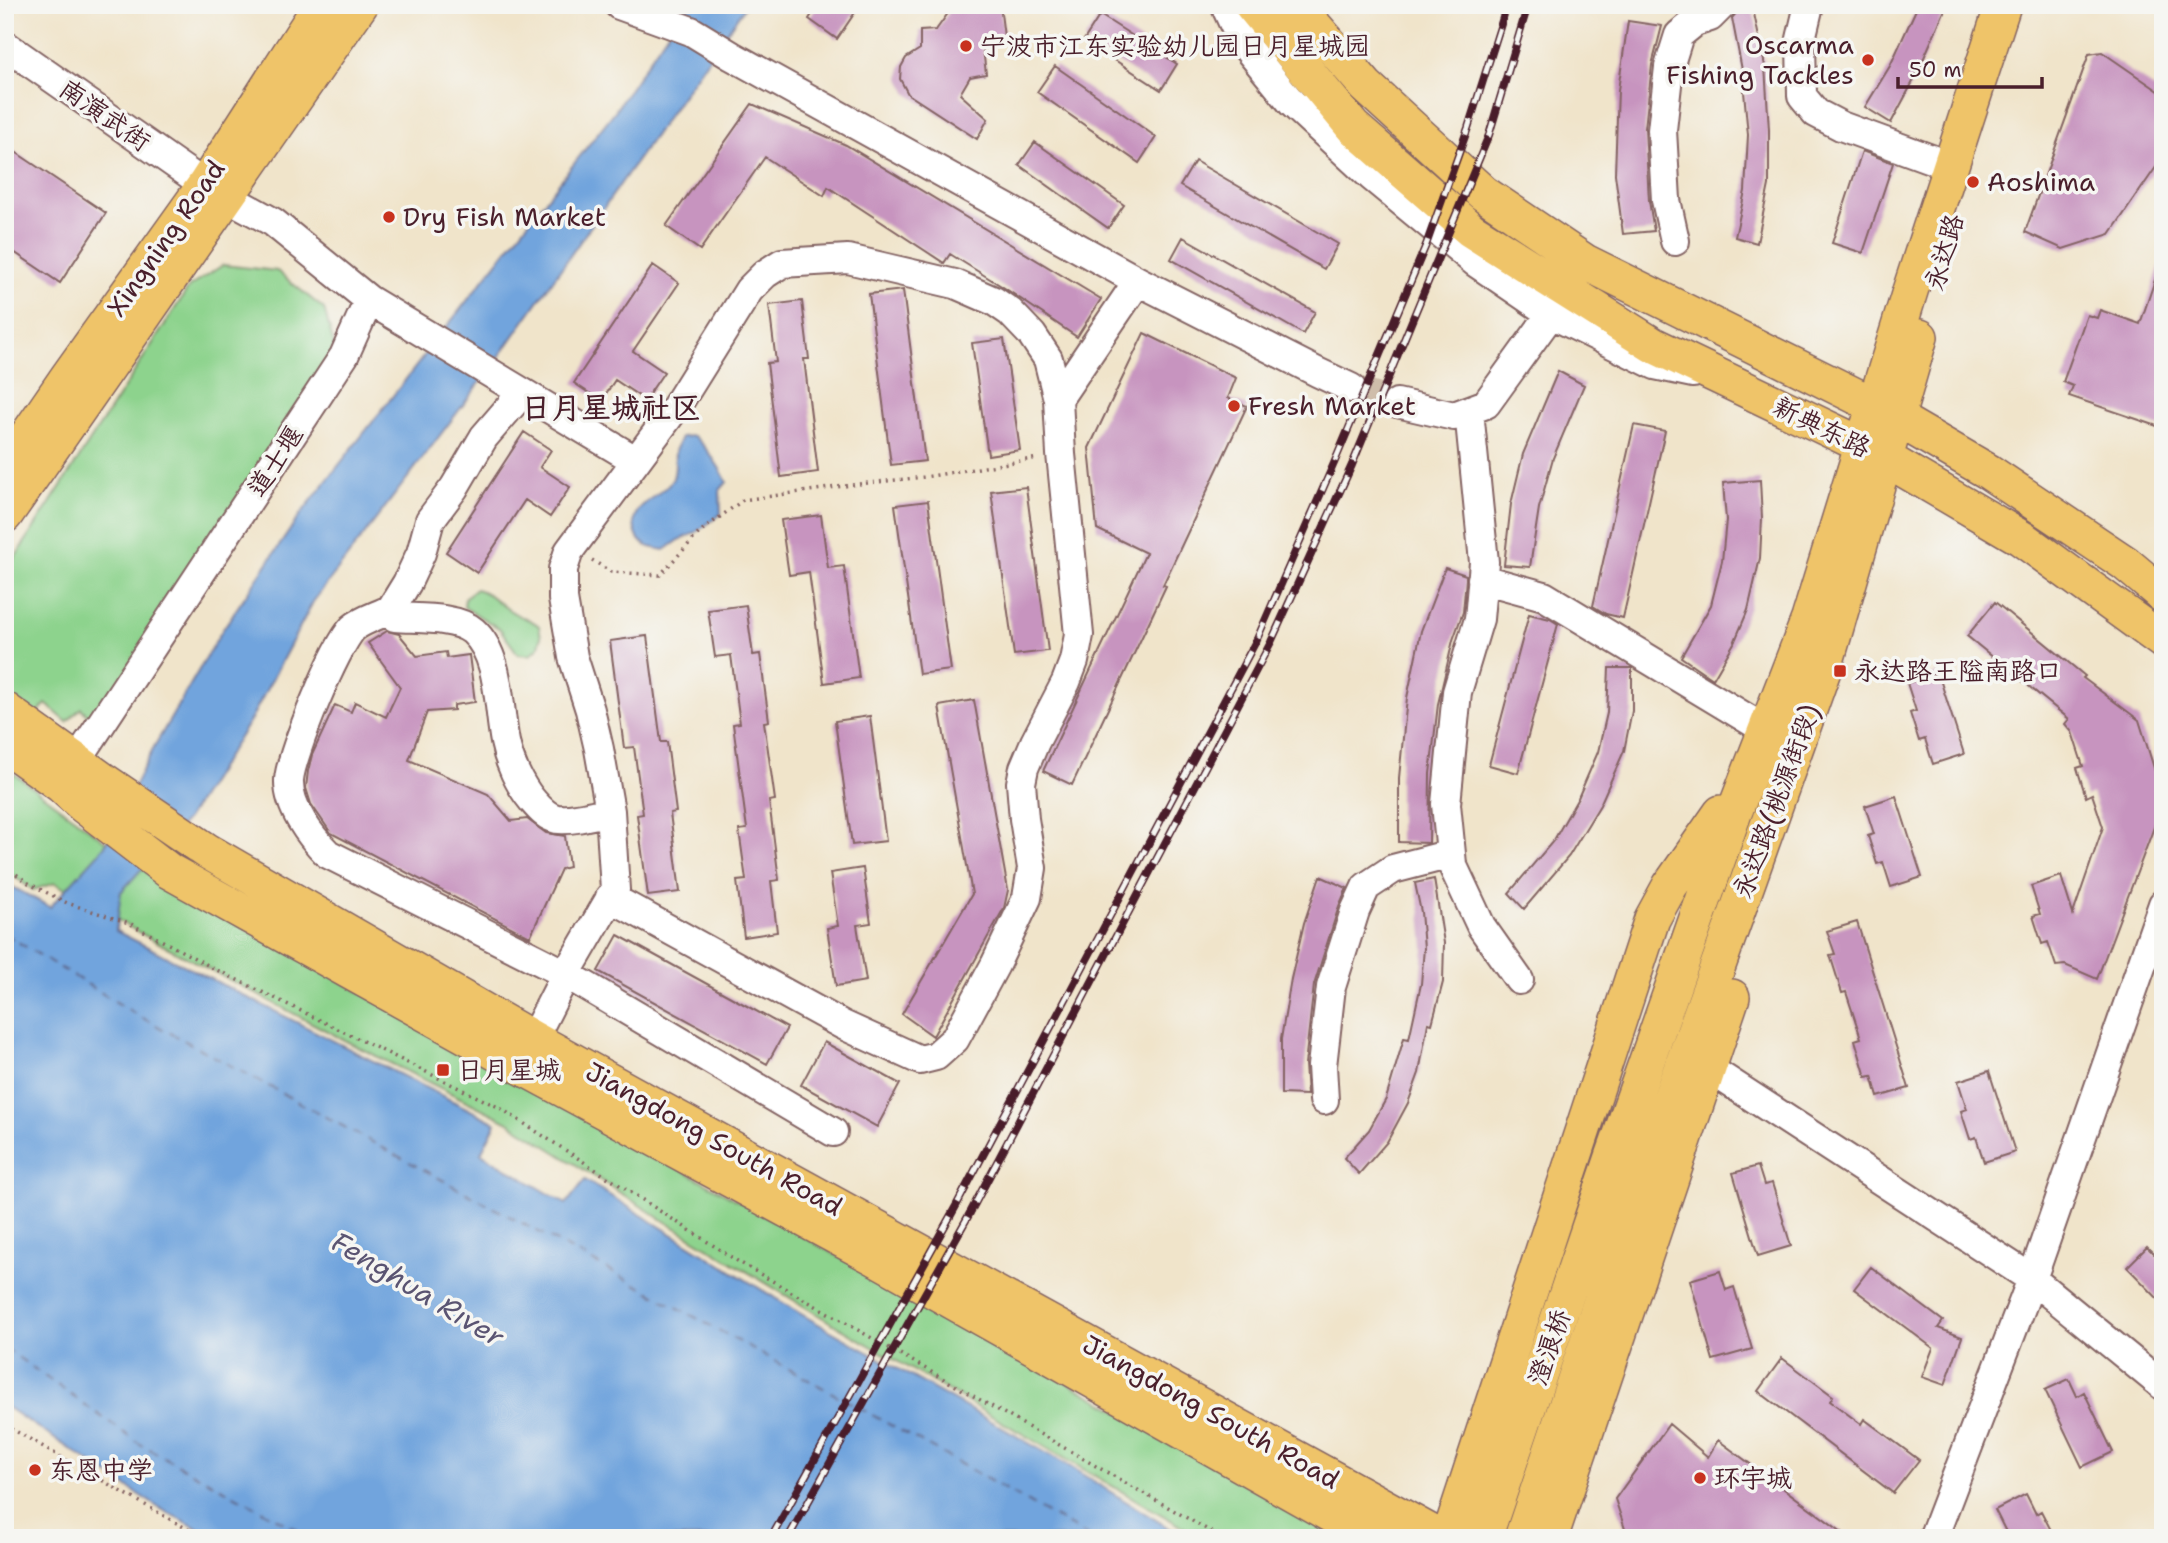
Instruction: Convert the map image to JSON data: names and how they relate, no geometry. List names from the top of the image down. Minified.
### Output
{"streets":{"main road":["Xingning Road","永达路","新典东路","永达路(桃源街段)","Jiangdong South Road","澄浪桥"],"street":["南演武街","道士堰"]},"crossings":[["南演武街","Xingning Road"],["永达路","新典东路"],["永达路","永达路(桃源街段)"],["新典东路","永达路(桃源街段)"],["道士堰","Jiangdong South Road"],["永达路(桃源街段)","澄浪桥"]],"districts":["日月星城社区"],"water":["Fenghua Rıver"],"places":{"other":["宁波市江东实验幼儿园日月星城园","Oscarma Fishing Tackles","Aoshima","Dry Fish Market","Fresh Market","东恩中学","环宇城"],"transit":["永达路王隘南路口","日月星城"]},"scale_bar":"50 m"}
